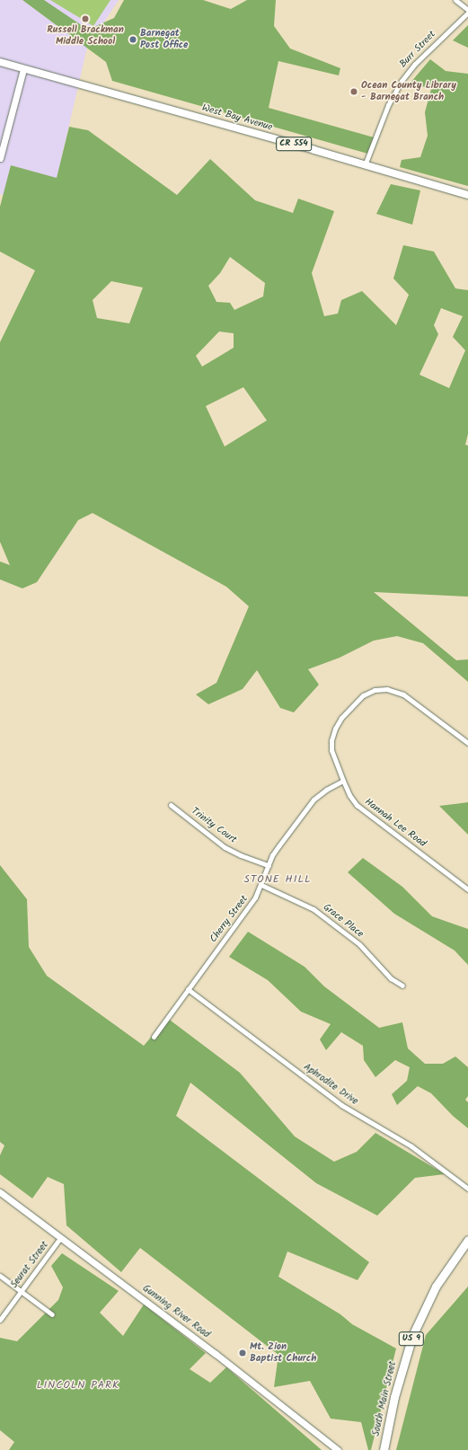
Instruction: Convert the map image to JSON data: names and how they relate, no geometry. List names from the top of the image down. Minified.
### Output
{"streets":{"highway":["US 9","South Main Street"],"main road":["West Bay Avenue","CR 554"],"street":["Burr Street","Hannah Lee Road","Trinity Court","Cherry Street","Grace Place","Aphrodite Drive","Seurat Street","Gunning River Road"]},"crossings":[["Burr Street","West Bay Avenue"],["Hannah Lee Road","Cherry Street"],["Trinity Court","Cherry Street"],["Cherry Street","Grace Place"],["Cherry Street","Aphrodite Drive"],["Seurat Street","Gunning River Road"]],"districts":["STONE HILL","LINCOLN PARK"],"places":["Russell Brackman Middle School","Barnegat Post Office","Ocean County Library - Barnegat Branch","Mt. Zion Baptist Church"]}
